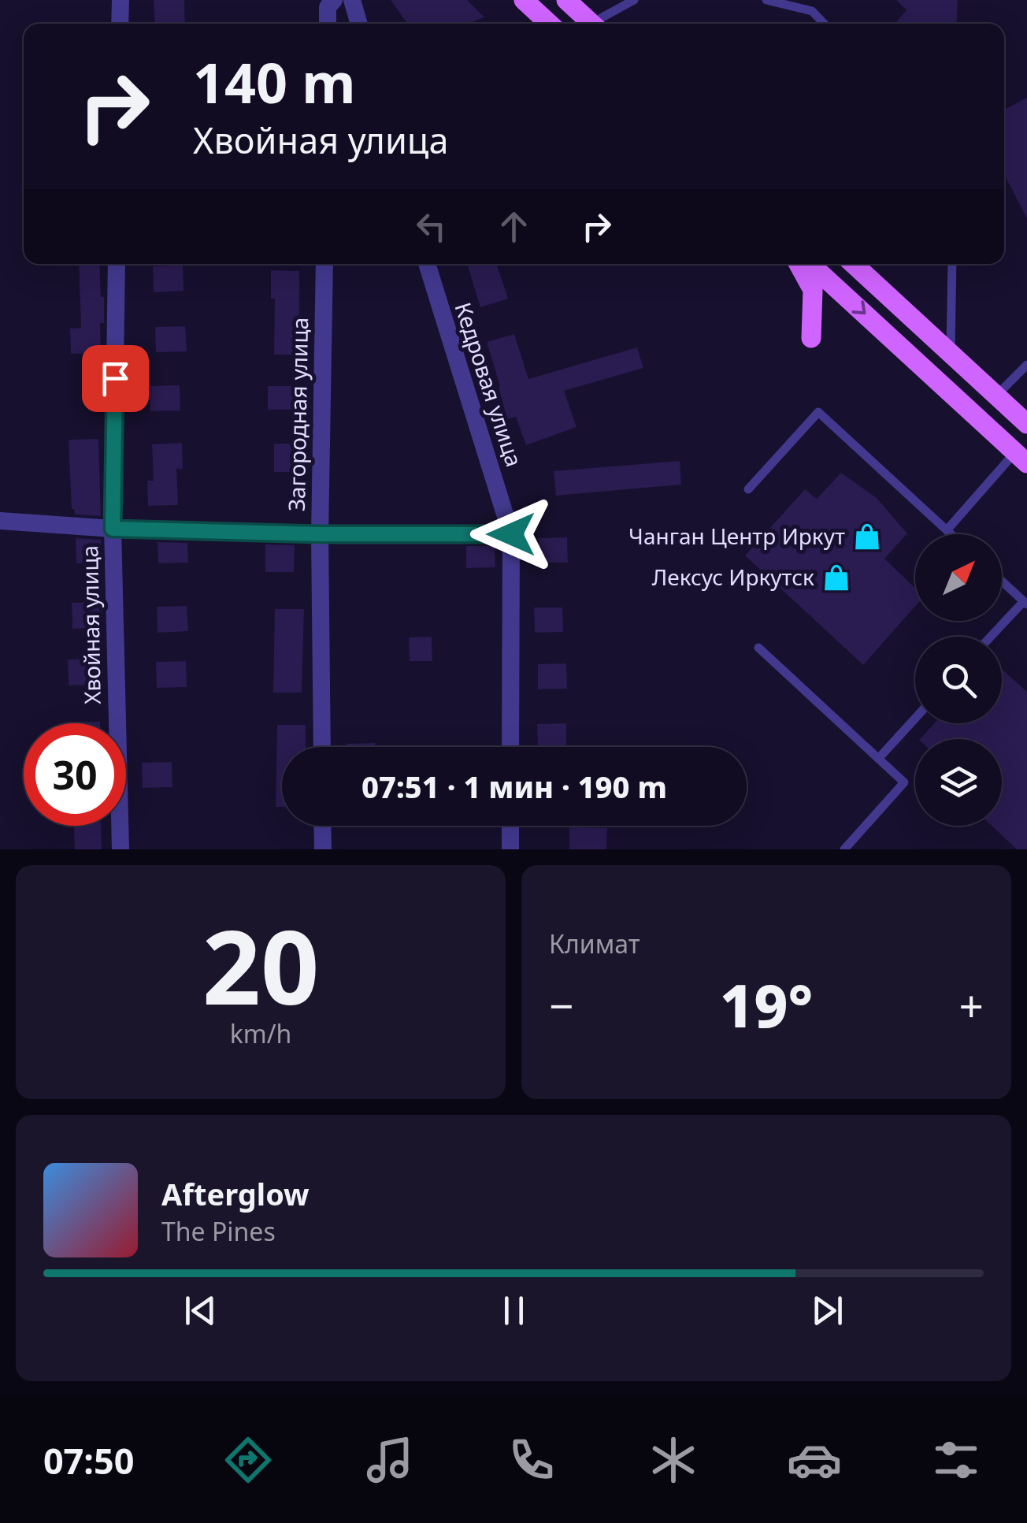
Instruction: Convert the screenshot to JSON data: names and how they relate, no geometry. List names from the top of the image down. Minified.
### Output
{"streets":{"street":["Кедровая улица","Загородная улица","Хвойная улица"]},"places":{"shop":["Чанган Центр Иркут","Лексус Иркутск"]},"north":"top right","page":{"turn":["140 m","Хвойная улица"],"limit":"30","trip":"07:51 · 1 мин · 190 m","tile":[["20","km/h"],"Климат"],"heat":["−","19°","+"],"song":["Afterglow","The Pines"],"tabs":"07:50"}}
